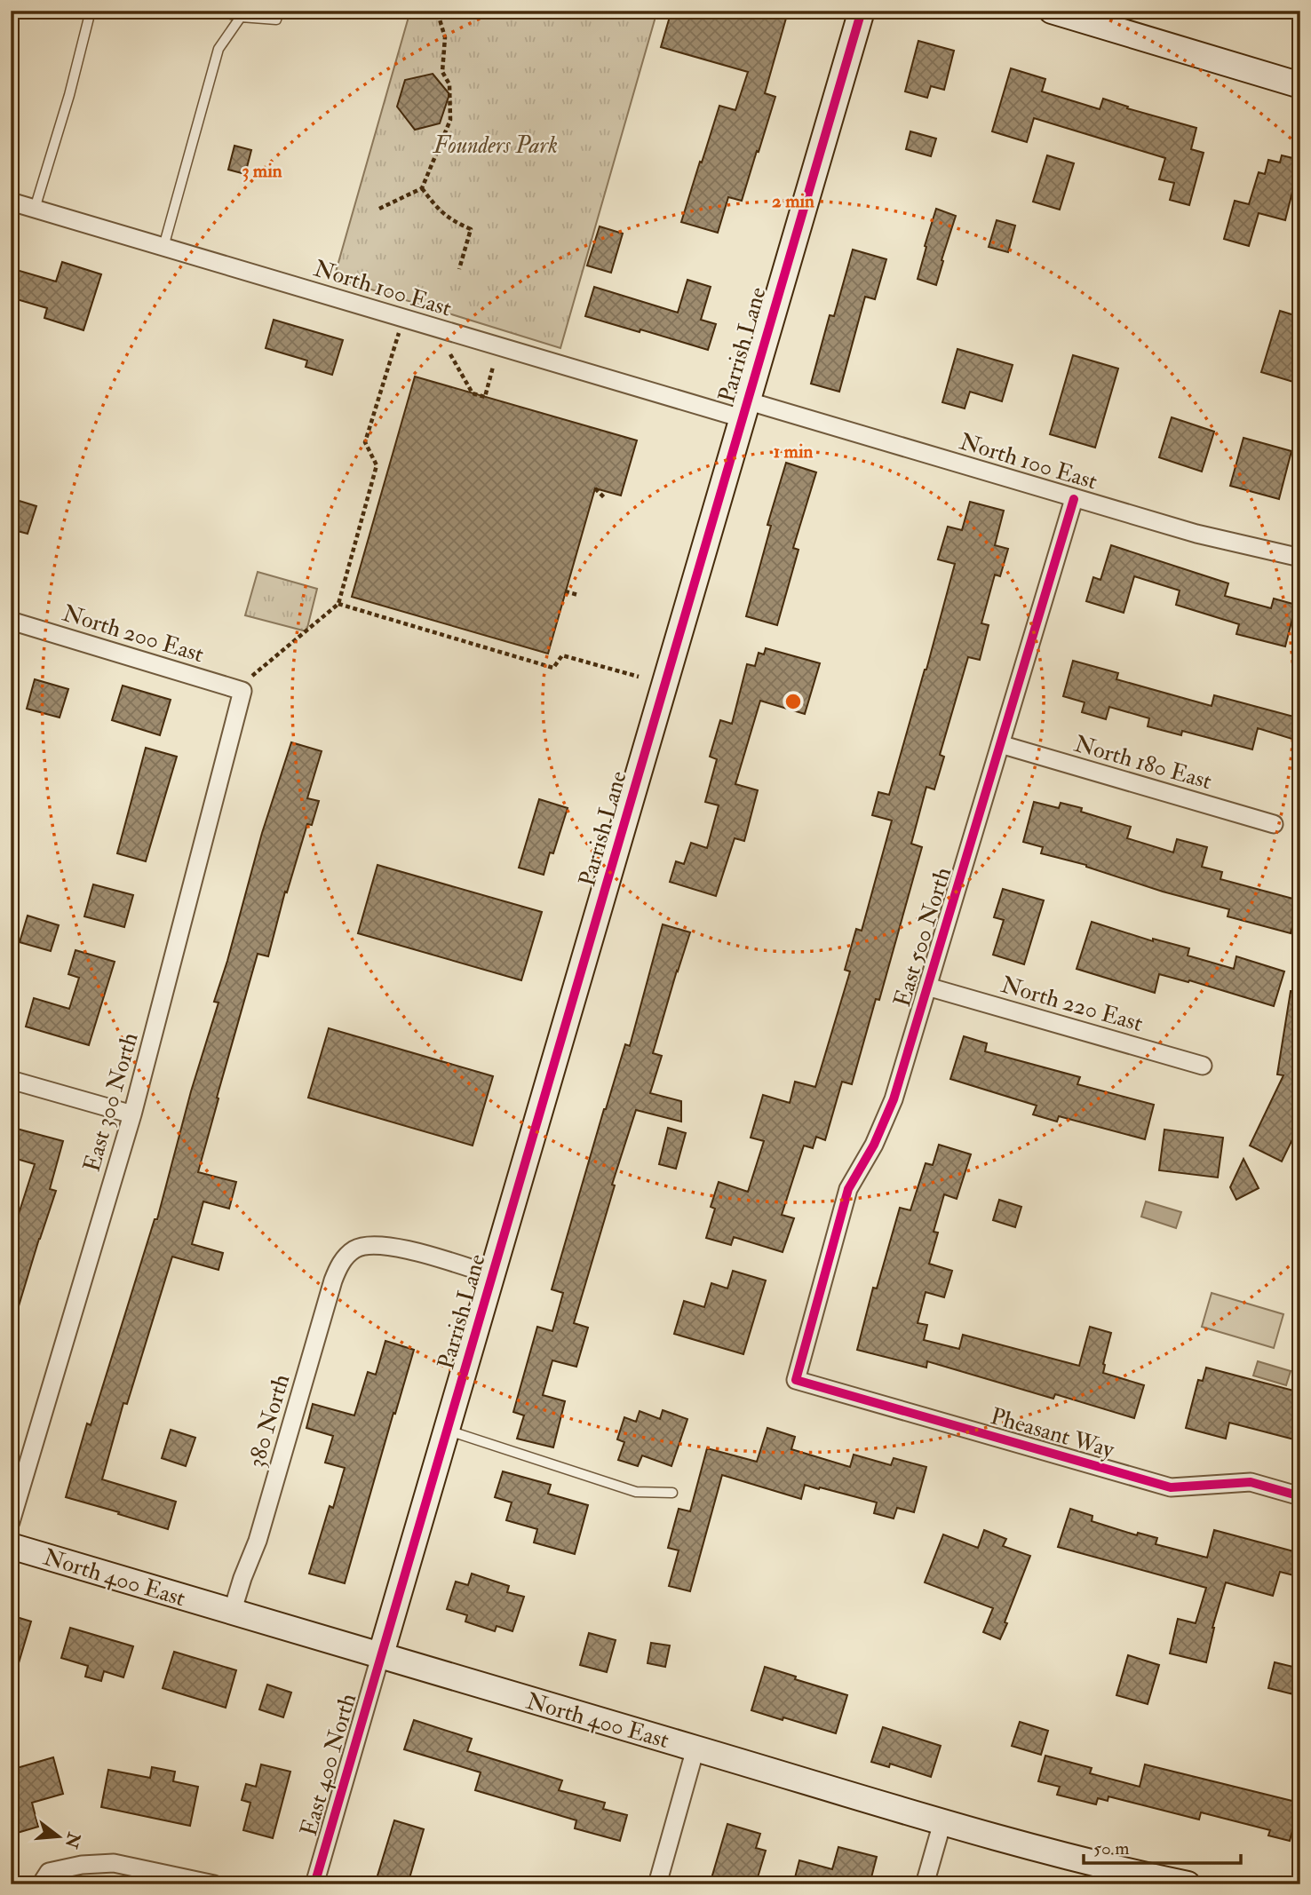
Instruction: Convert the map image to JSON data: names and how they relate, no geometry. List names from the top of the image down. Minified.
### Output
{"streets":{"street":["North 100 East","Parrish Lane","North 200 East","North 180 East","East 500 North","North 220 East","East 300 North","380 North","Pheasant Way","North 400 East","East 400 North"]},"crossings":[["North 100 East","Parrish Lane"],["North 100 East","East 500 North"],["Parrish Lane","380 North"],["Parrish Lane","North 400 East"],["Parrish Lane","East 400 North"],["North 200 East","East 300 North"],["North 180 East","East 500 North"],["East 500 North","North 220 East"],["East 500 North","Pheasant Way"],["380 North","North 400 East"],["North 400 East","East 400 North"]],"parks":["Founders Park"],"scale_bar":"50 m","north":"right","rings":["3 min","2 min","1 min"]}
